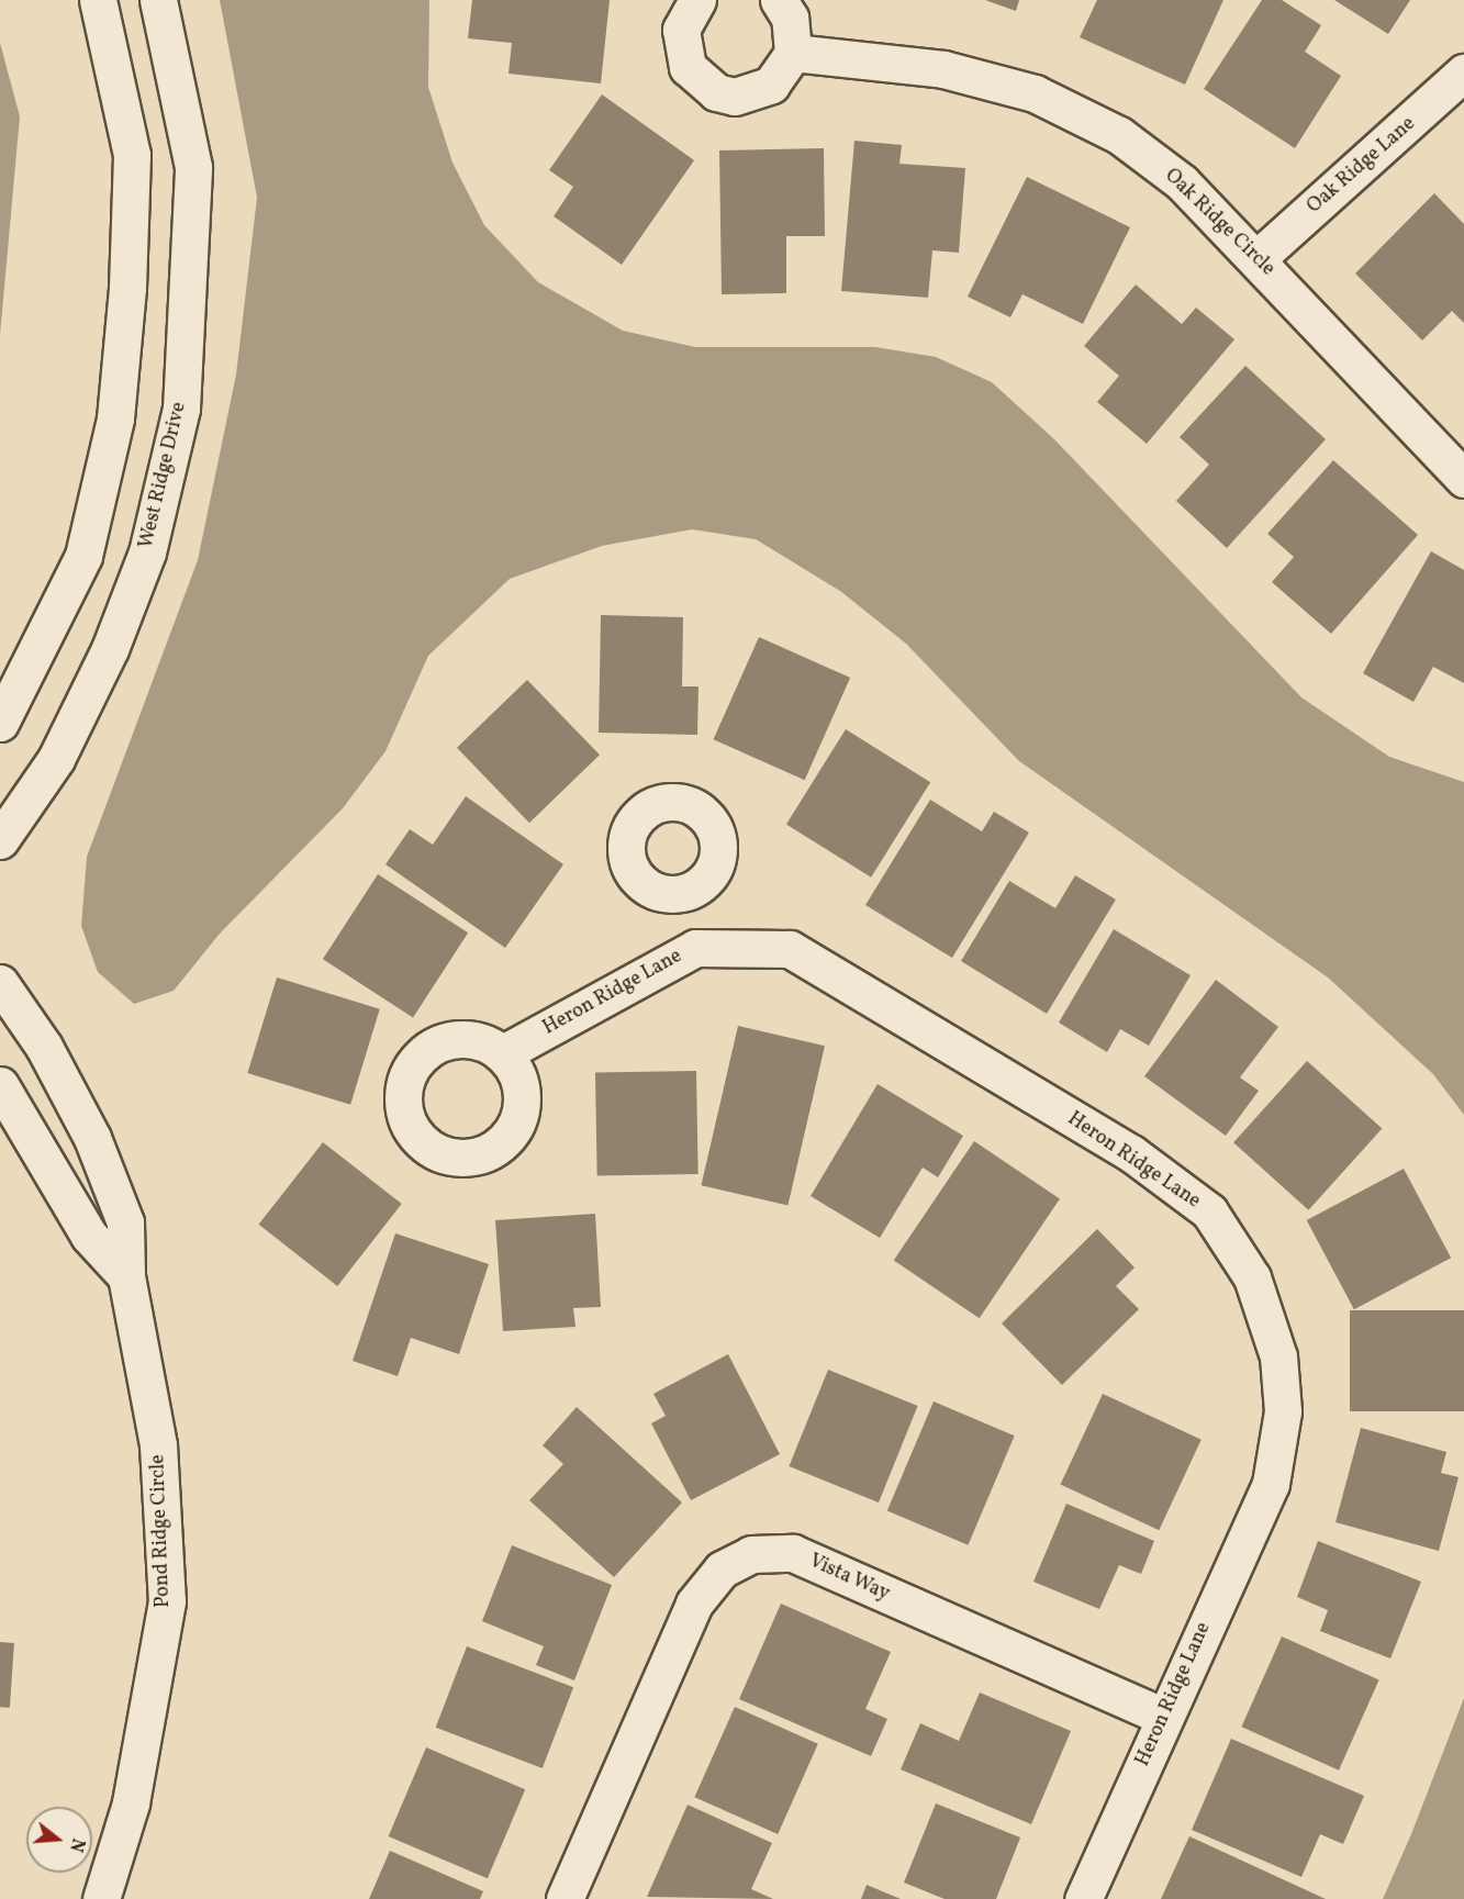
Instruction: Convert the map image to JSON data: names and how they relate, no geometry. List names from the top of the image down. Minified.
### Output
{"streets":{"street":["Oak Ridge Lane","Oak Ridge Circle","West Ridge Drive","Heron Ridge Lane","Pond Ridge Circle","Vista Way"]},"crossings":[["Oak Ridge Lane","Oak Ridge Circle"],["Heron Ridge Lane","Vista Way"]],"north":"right"}
